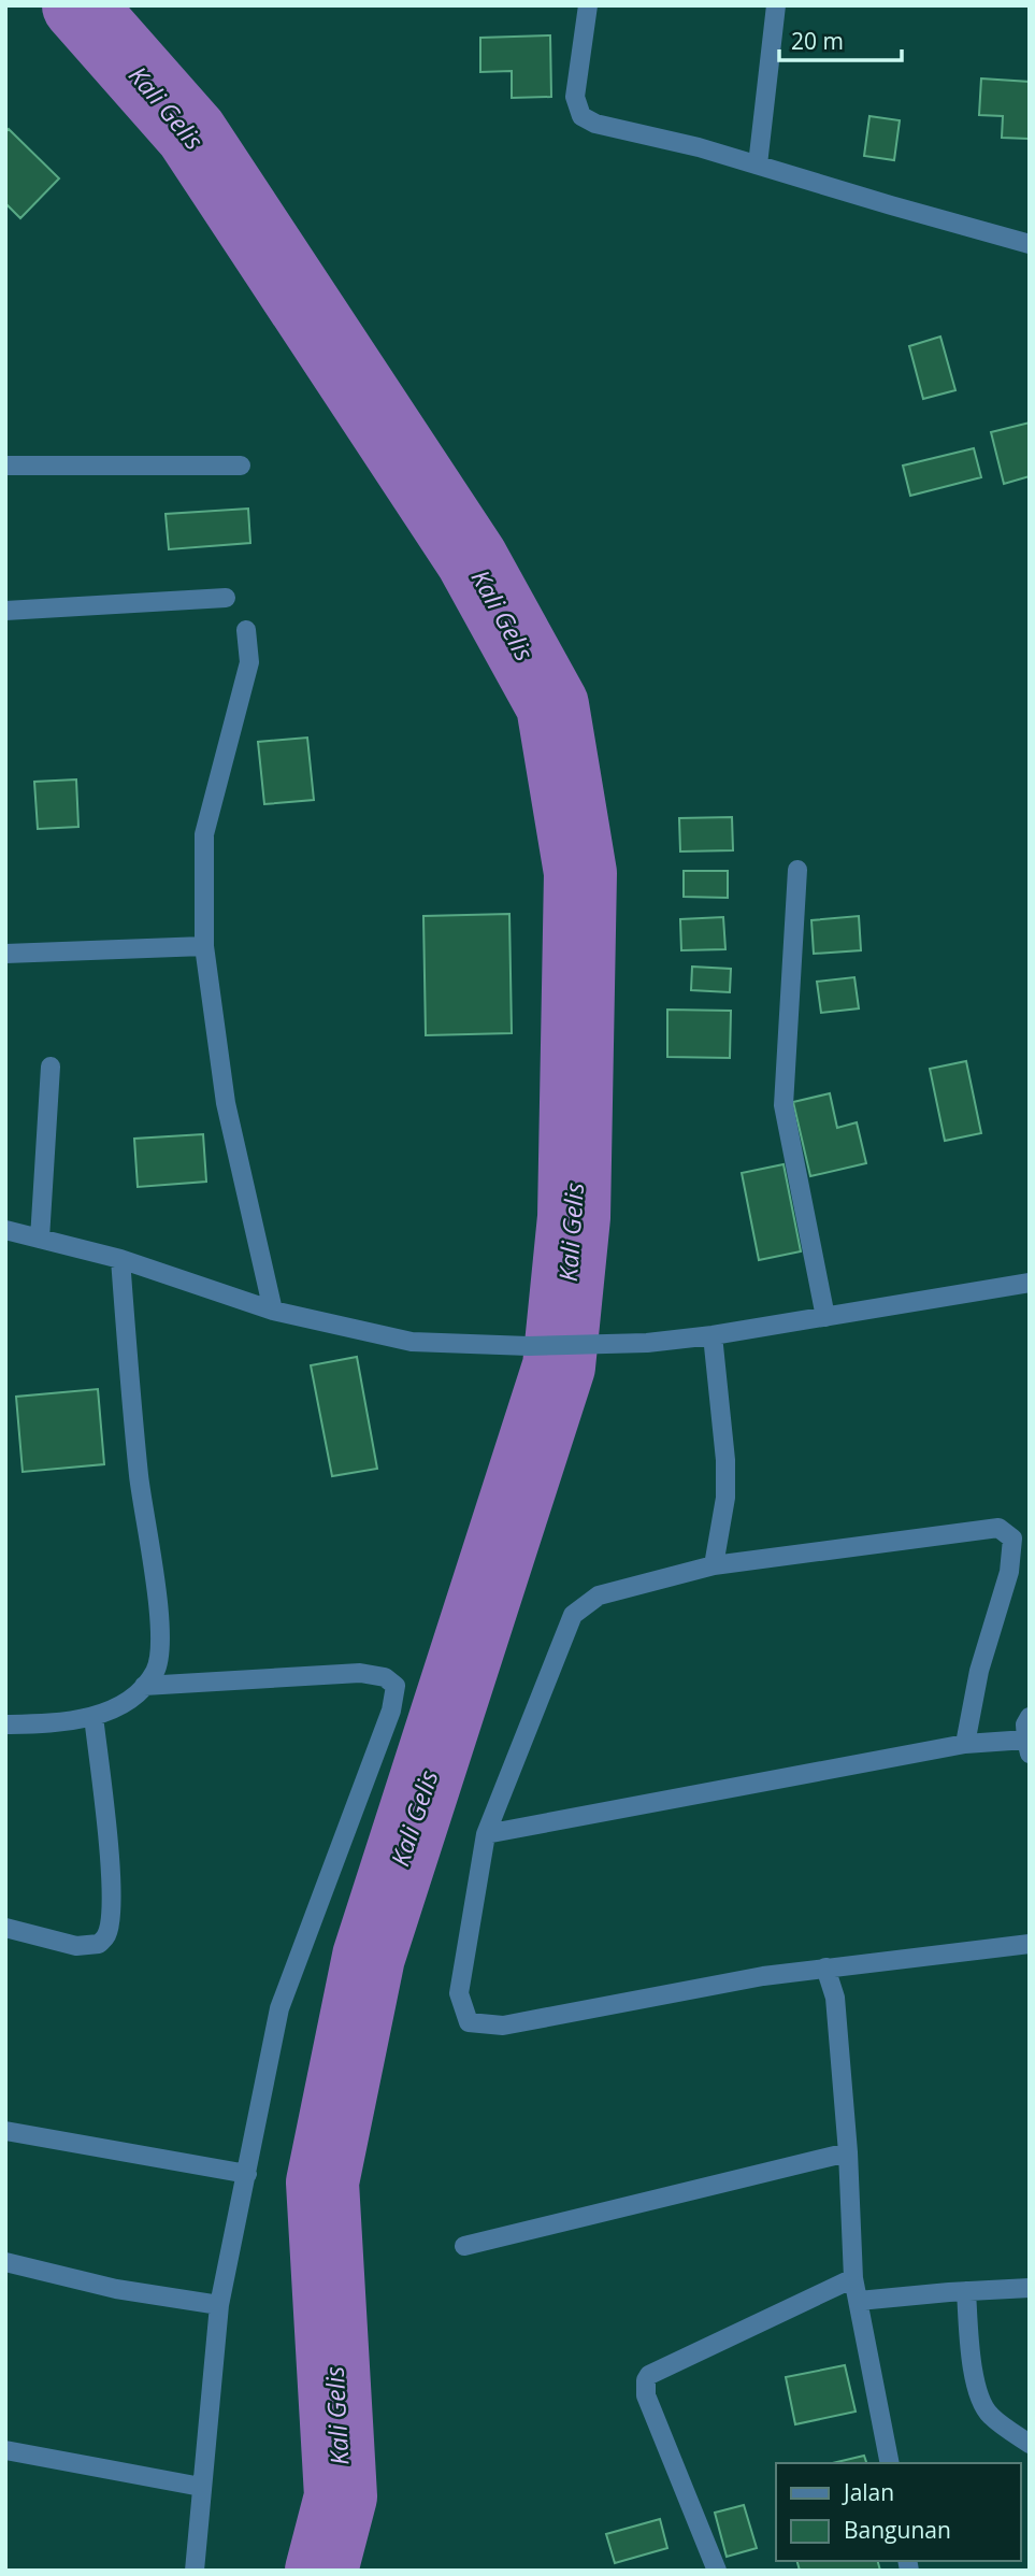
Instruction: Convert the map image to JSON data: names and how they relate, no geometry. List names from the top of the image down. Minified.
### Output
{"water":["Kali Gelis"],"legend":["Jalan","Bangunan"],"scale_bar":"20 m"}
